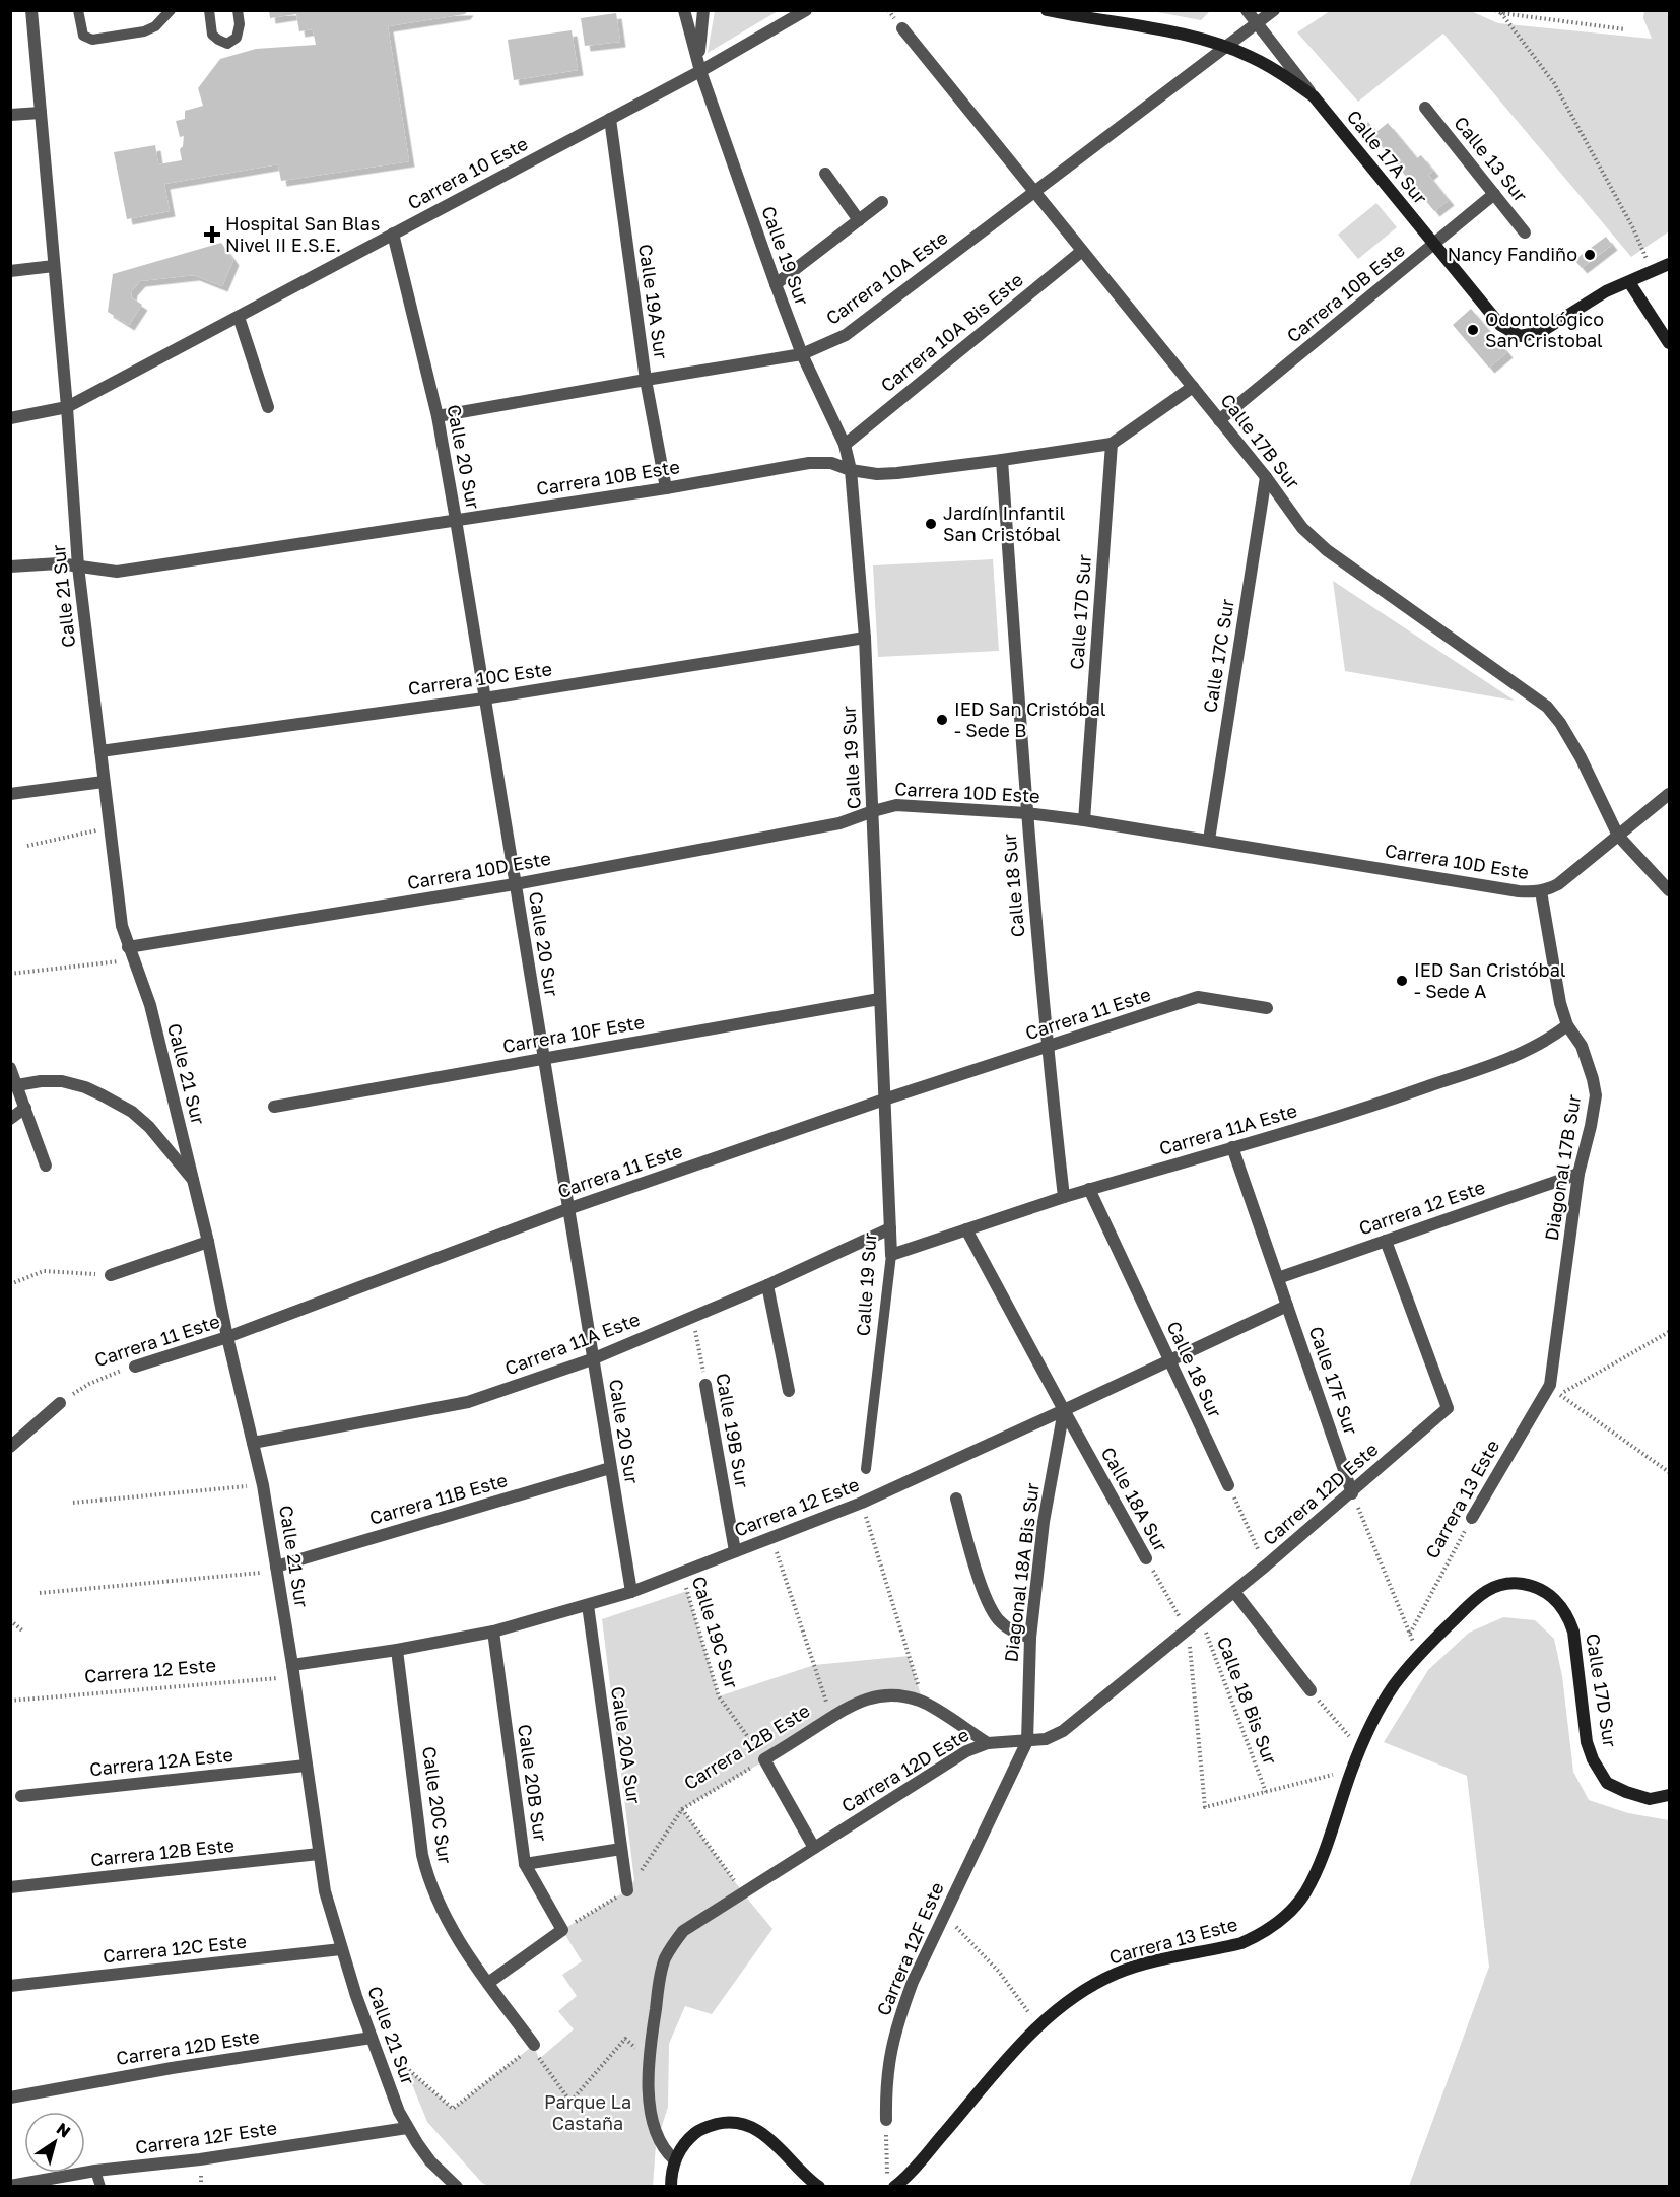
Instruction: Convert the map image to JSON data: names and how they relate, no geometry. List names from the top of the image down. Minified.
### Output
{"streets":{"main road":["Calle 17A Sur","Calle 17D Sur","Carrera 13 Este"],"street":["Calle 13 Sur","Carrera 10 Este","Calle 19 Sur","Carrera 10A Este","Carrera 10B Este","Calle 19A Sur","Carrera 10A Bis Este","Calle 17B Sur","Calle 20 Sur","Calle 21 Sur","Calle 17C Sur","Carrera 10C Este","Carrera 10D Este","Calle 18 Sur","Carrera 11 Este","Carrera 10F Este","Carrera 11A Este","Diagonal 17B Sur","Carrera 12 Este","Calle 17F Sur","Calle 19B Sur","Carrera 12D Este","Carrera 11B Este","Calle 18A Sur","Diagonal 18A Bis Sur","Calle 20A Sur","Carrera 12B Este","Carrera 12A Este","Calle 20B Sur","Calle 20C Sur","Carrera 12C Este","Carrera 12F Este"],"path":["Calle 19C Sur","Calle 18 Bis Sur"]},"crossings":[["Calle 17A Sur","Carrera 10A Este"],["Calle 17A Sur","Carrera 10B Este"],["Calle 13 Sur","Carrera 10B Este"],["Carrera 10 Este","Calle 19 Sur"],["Carrera 10 Este","Calle 19A Sur"],["Carrera 10 Este","Calle 20 Sur"],["Carrera 10 Este","Calle 21 Sur"],["Calle 19 Sur","Carrera 10A Este"],["Calle 19 Sur","Carrera 10B Este"],["Calle 19 Sur","Carrera 10A Bis Este"],["Calle 19 Sur","Carrera 10C Este"],["Calle 19 Sur","Carrera 10D Este"],["Calle 19 Sur","Carrera 11 Este"],["Calle 19 Sur","Carrera 10F Este"],["Calle 19 Sur","Carrera 11A Este"],["Carrera 10A Este","Calle 19A Sur"],["Carrera 10A Este","Calle 17B Sur"],["Carrera 10A Este","Calle 20 Sur"],["Carrera 10B Este","Calle 19A Sur"],["Carrera 10B Este","Calle 17B Sur"],["Carrera 10B Este","Calle 20 Sur"],["Carrera 10B Este","Calle 21 Sur"],["Carrera 10B Este","Calle 17D Sur"],["Carrera 10B Este","Calle 18 Sur"],["Carrera 10A Bis Este","Calle 17B Sur"],["Calle 17B Sur","Calle 17C Sur"],["Calle 17B Sur","Carrera 10D Este"],["Calle 20 Sur","Carrera 10C Este"],["Calle 20 Sur","Carrera 10D Este"],["Calle 20 Sur","Carrera 11 Este"],["Calle 20 Sur","Carrera 10F Este"],["Calle 20 Sur","Carrera 11A Este"],["Calle 20 Sur","Carrera 12 Este"],["Calle 20 Sur","Carrera 11B Este"],["Calle 21 Sur","Carrera 10C Este"],["Calle 21 Sur","Carrera 10D Este"],["Calle 21 Sur","Carrera 11 Este"],["Calle 21 Sur","Carrera 11A Este"],["Calle 21 Sur","Carrera 12 Este"],["Calle 21 Sur","Carrera 12D Este"],["Calle 21 Sur","Carrera 11B Este"],["Calle 21 Sur","Carrera 12B Este"],["Calle 21 Sur","Carrera 12A Este"],["Calle 21 Sur","Carrera 12C Este"],["Calle 21 Sur","Carrera 12F Este"],["Calle 17D Sur","Carrera 10D Este"],["Calle 17D Sur","Carrera 13 Este"],["Calle 17C Sur","Carrera 10D Este"],["Carrera 10D Este","Calle 18 Sur"],["Carrera 10D Este","Diagonal 17B Sur"],["Calle 18 Sur","Carrera 11 Este"],["Calle 18 Sur","Carrera 11A Este"],["Calle 18 Sur","Carrera 12 Este"],["Carrera 11A Este","Diagonal 17B Sur"],["Carrera 11A Este","Calle 17F Sur"],["Carrera 11A Este","Calle 19B Sur"],["Carrera 11A Este","Calle 18A Sur"],["Diagonal 17B Sur","Carrera 12 Este"],["Diagonal 17B Sur","Carrera 13 Este"],["Carrera 12 Este","Calle 17F Sur"],["Carrera 12 Este","Calle 19B Sur"],["Carrera 12 Este","Carrera 12D Este"],["Carrera 12 Este","Calle 18A Sur"],["Carrera 12 Este","Diagonal 18A Bis Sur"],["Carrera 12 Este","Calle 19C Sur"],["Carrera 12 Este","Calle 20A Sur"],["Carrera 12 Este","Calle 20B Sur"],["Carrera 12 Este","Calle 20C Sur"],["Calle 17F Sur","Carrera 12D Este"],["Carrera 12D Este","Calle 18A Sur"],["Carrera 12D Este","Diagonal 18A Bis Sur"],["Carrera 12D Este","Calle 18 Bis Sur"],["Carrera 12D Este","Carrera 12B Este"],["Carrera 12D Este","Carrera 12F Este"],["Calle 18A Sur","Diagonal 18A Bis Sur"],["Calle 18A Sur","Calle 18 Bis Sur"],["Diagonal 18A Bis Sur","Carrera 12F Este"],["Calle 19C Sur","Carrera 12B Este"],["Calle 20A Sur","Carrera 12B Este"],["Carrera 12B Este","Calle 20B Sur"]],"parks":["Parque La Castaña"],"places":{"health":["Hospital San Blas Nivel II E.S.E."],"other":["Nancy Fandiño","Odontológico San Cristobal","Jardín Infantil San Cristóbal","IED San Cristóbal - Sede B","IED San Cristóbal - Sede A"]},"north":"top right"}
